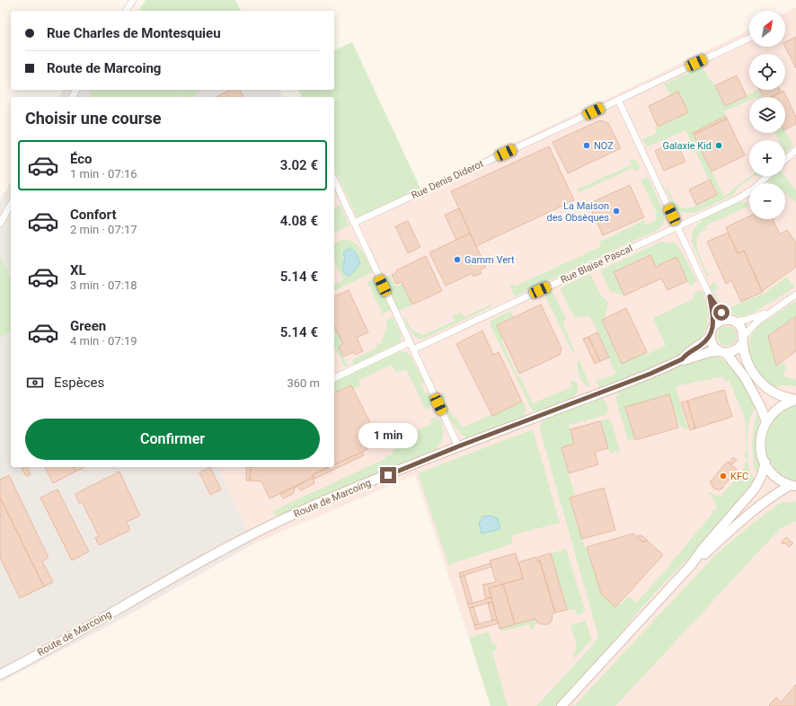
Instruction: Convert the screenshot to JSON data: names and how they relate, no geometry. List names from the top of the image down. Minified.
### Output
{"streets":{"street":["Rue Denis Diderot","Rue Blaise Pascal","Route de Marcoing"]},"places":["NOZ","Galaxie Kid","La Maison des Obsèques","Gamm Vert","KFC"],"north":"top right","page":{"map_buttons":["+","−"],"banner":["Rue Charles de Montesquieu","Route de Marcoing"],"heading":"Choisir une course","list":[{"name":"Éco","note":"1 min · 07:16","value":"3.02 €"},{"name":"Confort","note":"2 min · 07:17","value":"4.08 €"},{"name":"XL","note":"3 min · 07:18","value":"5.14 €"},{"name":"Green","note":"4 min · 07:19","value":"5.14 €"}],"pay":["Espèces","360 m"],"buttons":"Confirmer","bubble":"1 min"}}
